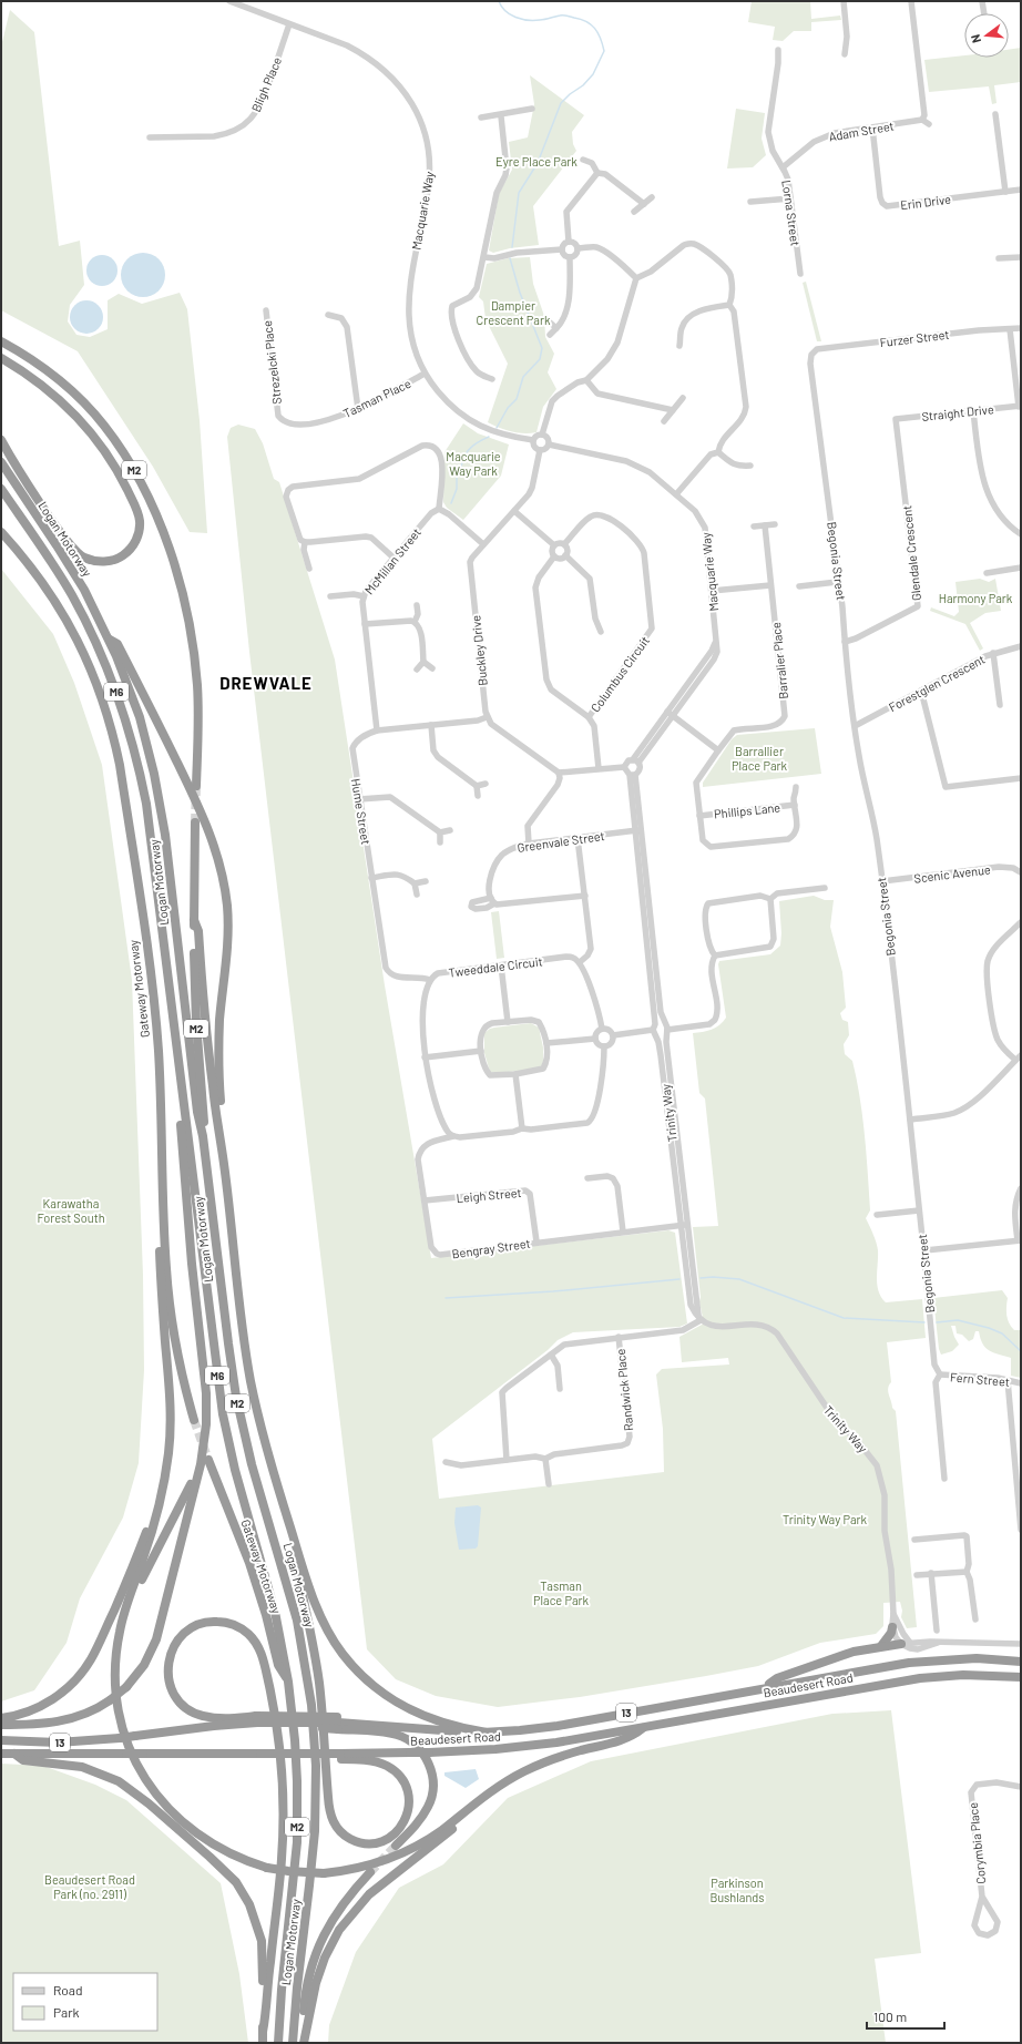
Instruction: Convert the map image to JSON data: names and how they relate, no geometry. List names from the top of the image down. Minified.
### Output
{"streets":{"highway":["M2","Logan Motorway","M6","Gateway Motorway","Beaudesert Road","13"],"street":["Bligh Place","Adam Street","Erin Drive","Macquarie Way","Lorna Street","Furzer Street","Strezelcki Place","Tasman Place","Straight Drive","Glendale Crescent","McMillan Street","Begonia Street","Buckley Drive","Barralier Place","Columbus Circuit","Forestglen Crescent","Phillips Lane","Hume Street","Greenvale Street","Scenic Avenue","Tweeddale Circuit","Trinity Way","Leigh Street","Bengray Street","Fern Street","Randwick Place","Corymbia Place"]},"crossings":[["Bligh Place","Macquarie Way"],["Adam Street","Erin Drive"],["Adam Street","Lorna Street"],["Macquarie Way","Tasman Place"],["Macquarie Way","Buckley Drive"],["Macquarie Way","Trinity Way"],["Furzer Street","Begonia Street"],["Strezelcki Place","Tasman Place"],["Straight Drive","Glendale Crescent"],["M2","Logan Motorway"],["Logan Motorway","Gateway Motorway"],["Glendale Crescent","Begonia Street"],["McMillan Street","Hume Street"],["Begonia Street","Forestglen Crescent"],["Begonia Street","Scenic Avenue"],["Begonia Street","Fern Street"],["Buckley Drive","Hume Street"],["Barralier Place","Phillips Lane"],["Hume Street","Tweeddale Circuit"],["Greenvale Street","Trinity Way"],["Trinity Way","Bengray Street"],["Leigh Street","Bengray Street"]],"districts":["DREWVALE"],"parks":["Eyre Place Park","Dampier Crescent Park","Macquarie Way Park","Harmony Park","Barrallier Place Park","Karawatha Forest South","Trinity Way Park","Tasman Place Park","Beaudesert Road Park (no. 2911)","Parkinson Bushlands"],"legend":["Road","Park"],"scale_bar":"100 m","north":"left"}
